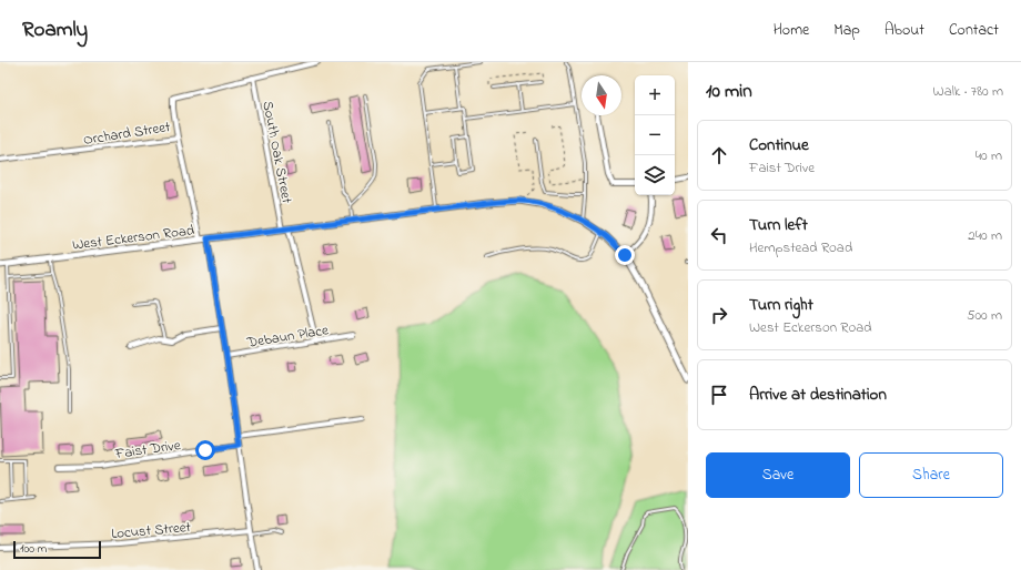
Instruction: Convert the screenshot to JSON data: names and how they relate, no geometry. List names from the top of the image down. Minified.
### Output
{"streets":{"street":["Orchard Street","South Oak Street","West Eckerson Road","Debaun Place","Faist Drive","Locust Street"]},"crossings":[["Orchard Street","South Oak Street"],["South Oak Street","West Eckerson Road"]],"scale_bar":"100 m","north":"bottom","page":{"header":"Roamly","nav":["Home","Map","About","Contact"],"heading":["10 min","Walk · 780 m"],"map_buttons":["+","−"],"list":[["Continue","Faist Drive","40 m"],["Turn left","Hempstead Road","240 m"],["Turn right","West Eckerson Road","500 m"],"Arrive at destination"],"buttons":["Save","Share"],"scale":"100 m"}}
